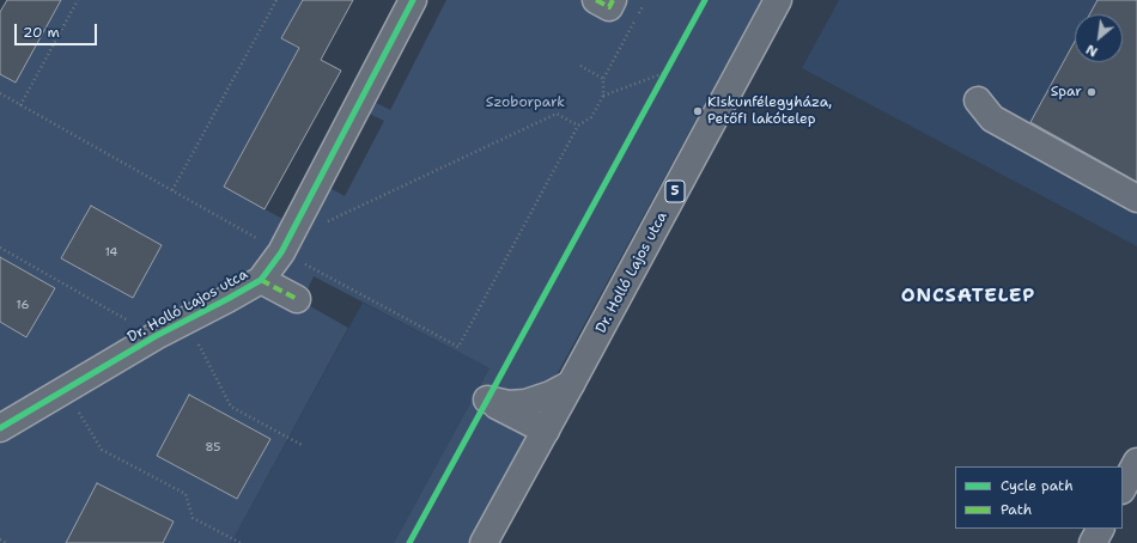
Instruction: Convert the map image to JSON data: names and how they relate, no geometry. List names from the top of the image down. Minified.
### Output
{"streets":{"street":["5","Dr. Holló Lajos utca"]},"districts":["ONCSATELEP"],"parks":["Szoborpark"],"places":["Spar","Kiskunfélegyháza, Petőfi lakótelep"],"house_numbers":["14","16","85"],"legend":["Cycle path","Path"],"scale_bar":"20 m","north":"bottom left"}
